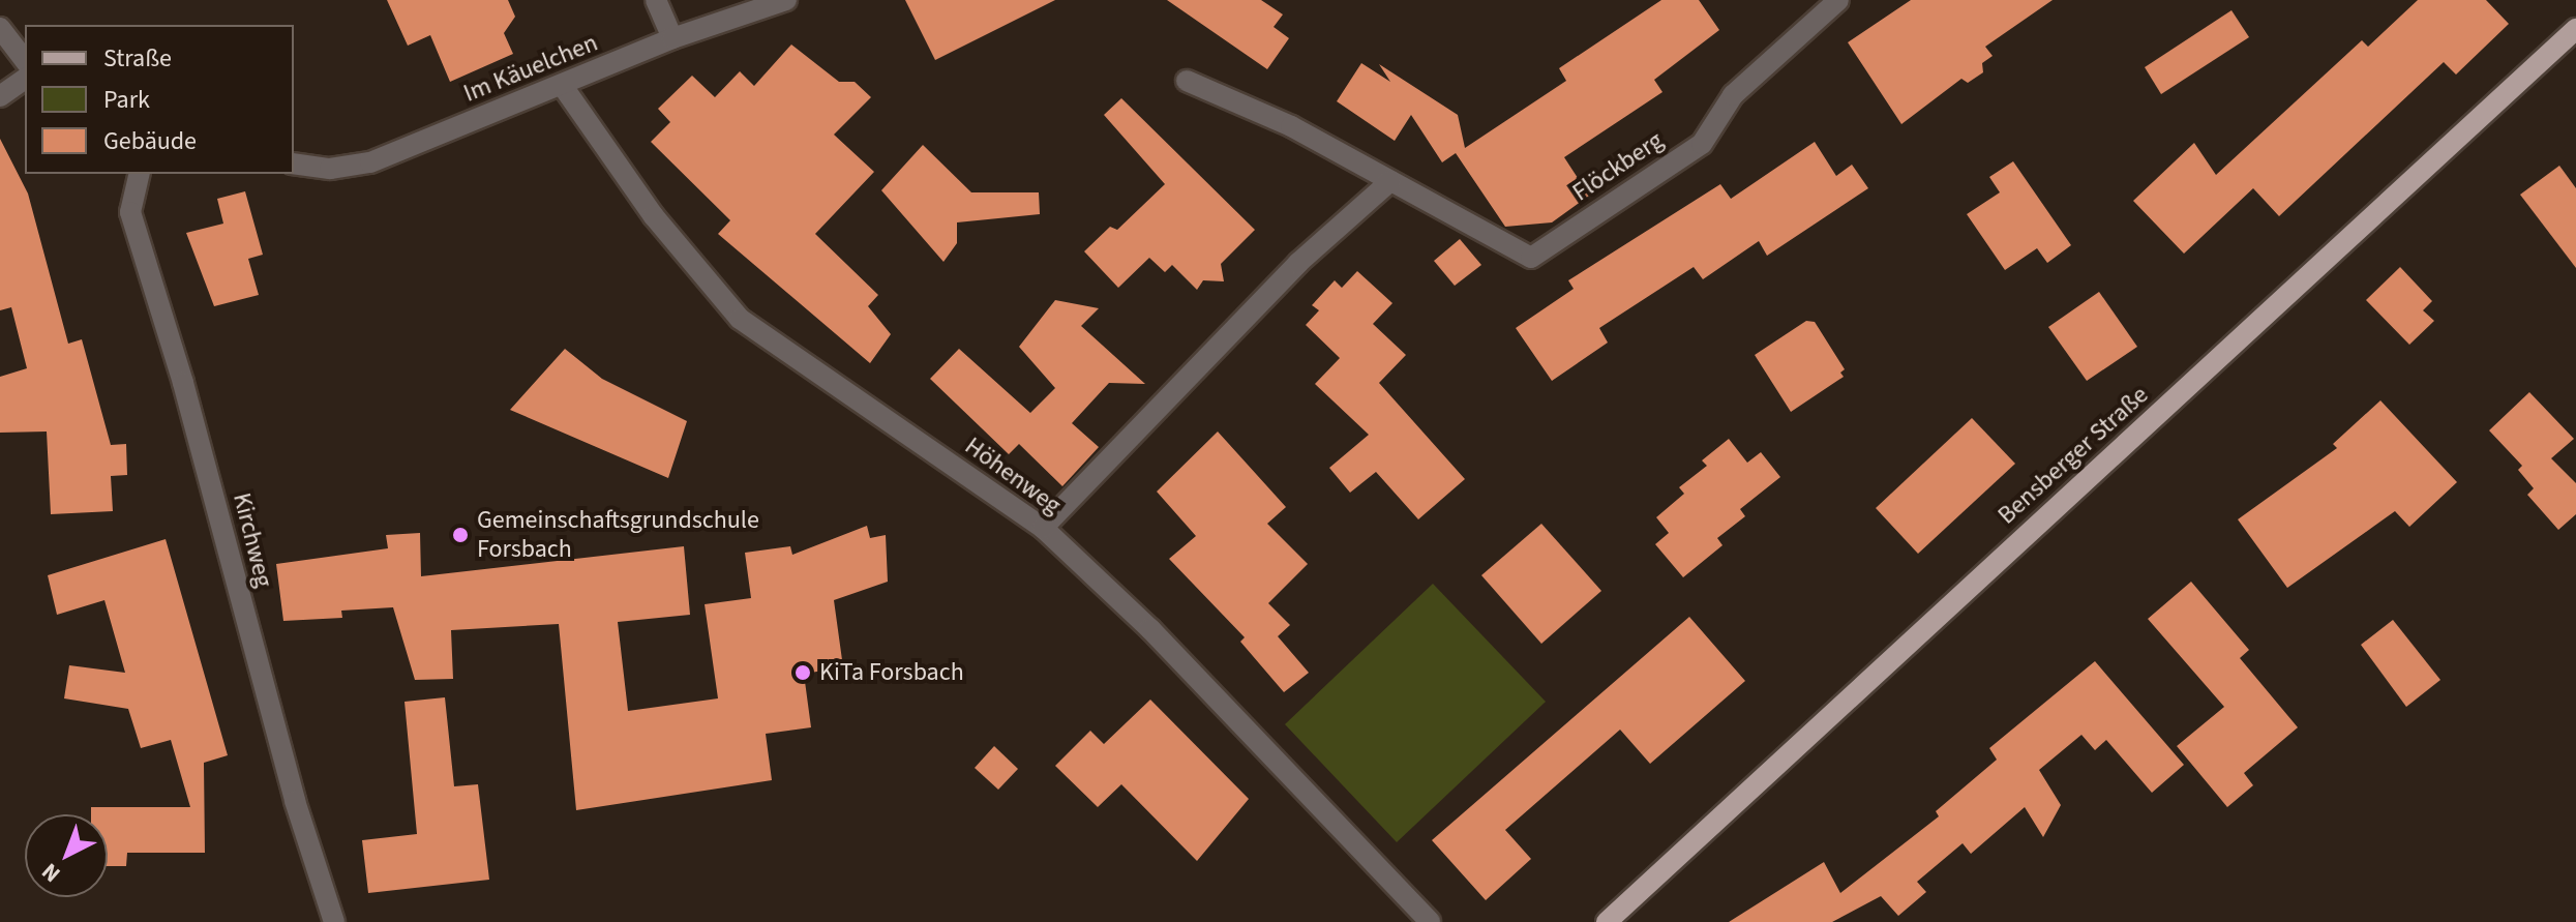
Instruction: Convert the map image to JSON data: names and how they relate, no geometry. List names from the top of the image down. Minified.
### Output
{"streets":{"main road":["Bensberger Straße"],"street":["Im Käuelchen","Flöckberg","Höhenweg","Kirchweg"]},"crossings":[["Im Käuelchen","Höhenweg"]],"places":["Gemeinschaftsgrundschule Forsbach","KiTa Forsbach"],"legend":["Straße","Park","Gebäude"],"north":"bottom left"}
